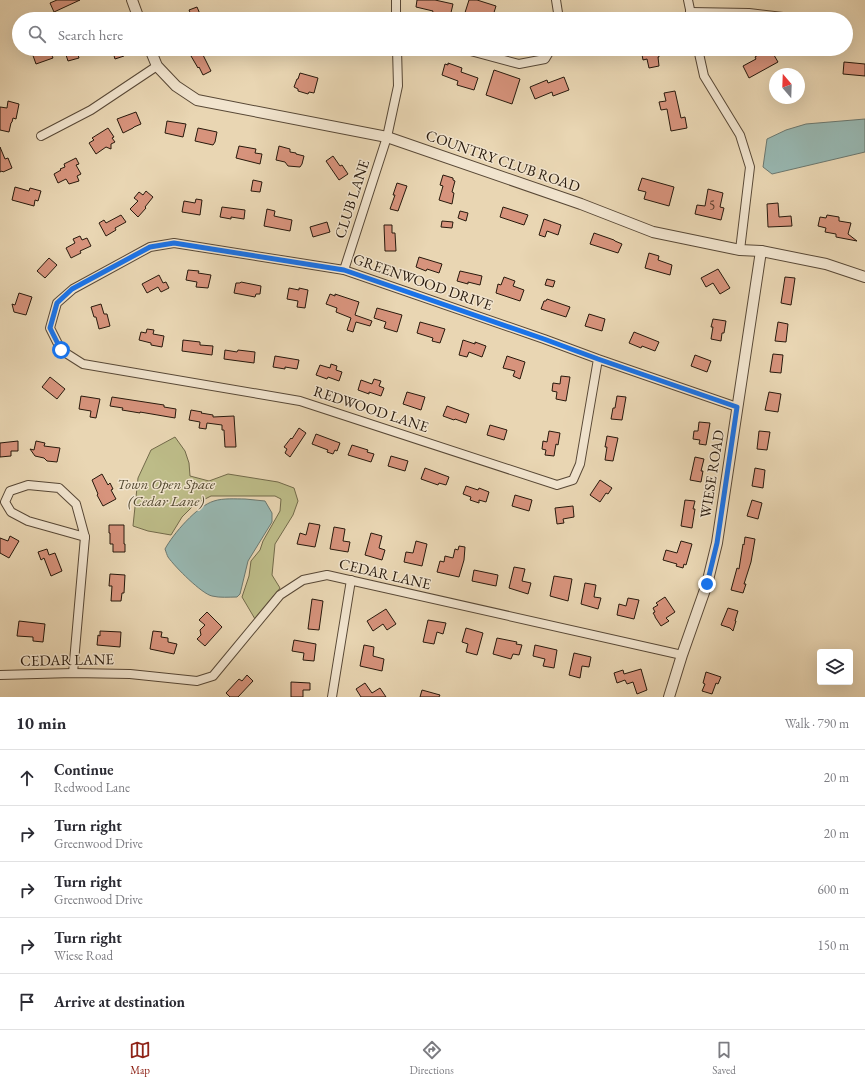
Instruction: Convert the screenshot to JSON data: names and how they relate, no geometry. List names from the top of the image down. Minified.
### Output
{"streets":{"street":["COUNTRY CLUB ROAD","CLUB LANE","GREENWOOD DRIVE","REDWOOD LANE","WIESE ROAD","CEDAR LANE"]},"crossings":[["COUNTRY CLUB ROAD","CLUB LANE"],["COUNTRY CLUB ROAD","WIESE ROAD"],["CLUB LANE","GREENWOOD DRIVE"],["GREENWOOD DRIVE","REDWOOD LANE"],["GREENWOOD DRIVE","WIESE ROAD"],["WIESE ROAD","CEDAR LANE"]],"parks":["Town Open Space (Cedar Lane)"],"house_numbers":["5"],"north":"top","page":{"search":"Search here","heading":["10 min","Walk · 790 m"],"list":[["Continue","Redwood Lane","20 m"],["Turn right","Greenwood Drive","20 m"],["Turn right","Greenwood Drive","600 m"],["Turn right","Wiese Road","150 m"],"Arrive at destination"],"nav":["Map","Directions","Saved"]}}
